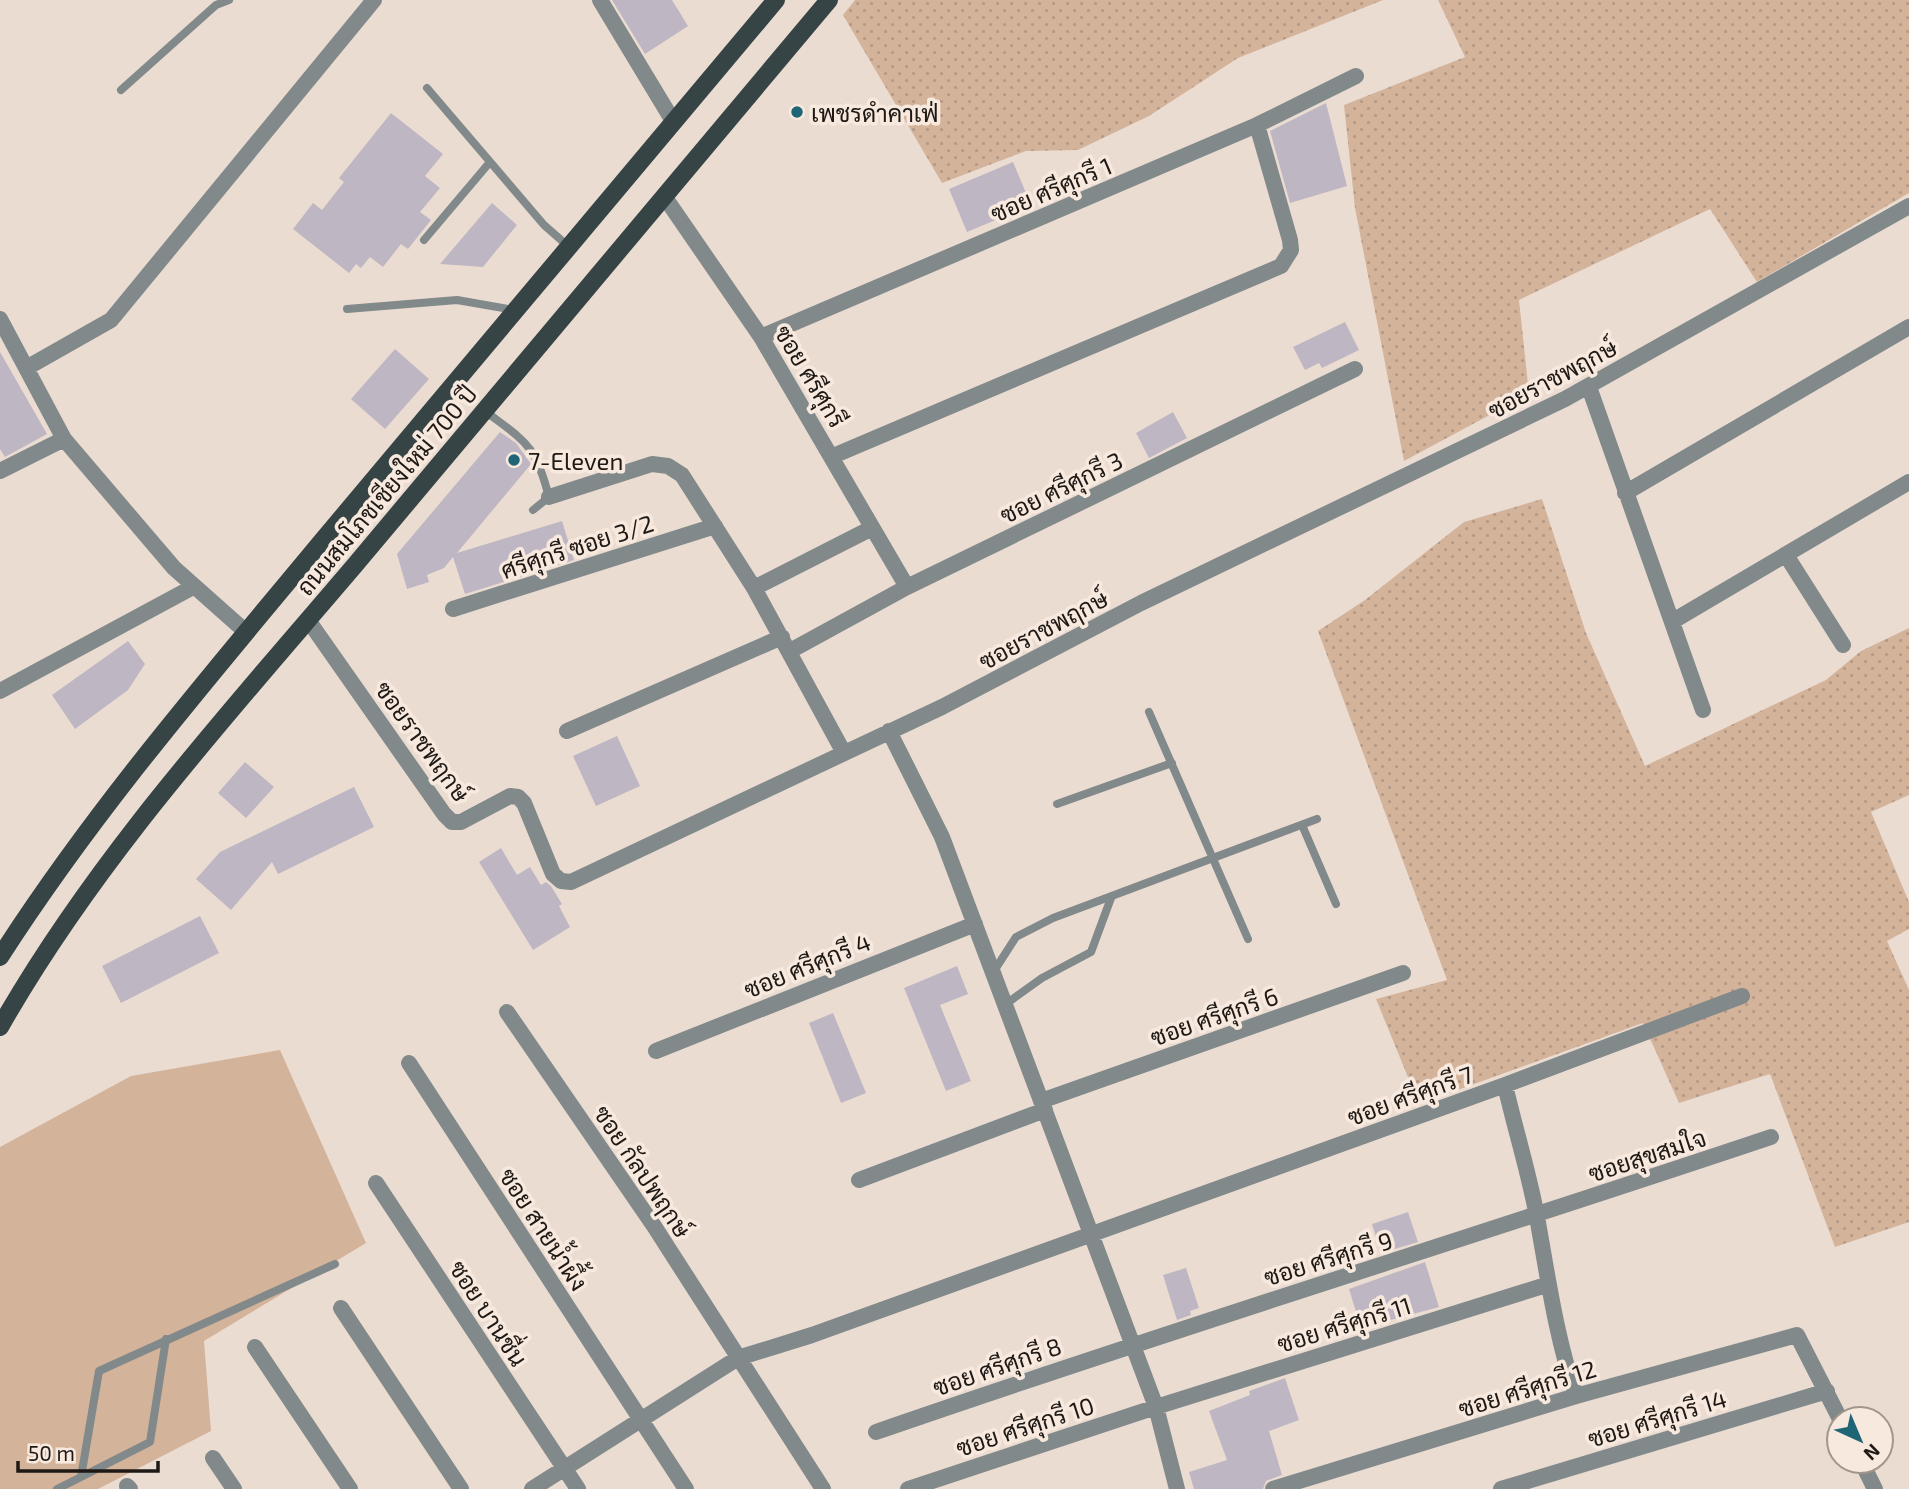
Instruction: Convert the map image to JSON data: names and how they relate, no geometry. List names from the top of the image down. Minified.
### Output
{"streets":{"main road":["ถนนสมโภชเชียงใหม่ 700 ปี"],"street":["ซอย ศรีศุกรี 1","ซอย ศรีศุกรี","ซอยราชพฤกษ์","ซอย ศรีศุกรี 3","ศรีศุกรี ซอย 3/2","ซอย ศรีศุกรี 4","ซอย ศรีศุกรี 6","ซอย ศรีศุกรี 7","ซอยสุขสมใจ","ซอย กัลปพฤกษ์","ซอย สายน้ำผึ้ง","ซอย ศรีศุกรี 9","ซอย บานชื่น","ซอย ศรีศุกรี 11","ซอย ศรีศุกรี 8","ซอย ศรีศุกรี 12","ซอย ศรีศุกรี 14","ซอย ศรีศุกรี 10"]},"crossings":[["ซอย ศรีศุกรี 1","ซอย ศรีศุกรี"],["ซอย ศรีศุกรี","ซอย ศรีศุกรี 3"],["ซอย ศรีศุกรี","ถนนสมโภชเชียงใหม่ 700 ปี"],["ซอยราชพฤกษ์","ถนนสมโภชเชียงใหม่ 700 ปี"],["ซอย ศรีศุกรี 7","ซอย กัลปพฤกษ์"],["ซอย ศรีศุกรี 7","ซอย สายน้ำผึ้ง"],["ซอย ศรีศุกรี 7","ซอย บานชื่น"],["ซอยสุขสมใจ","ซอย ศรีศุกรี 9"],["ซอย ศรีศุกรี 9","ซอย ศรีศุกรี 8"],["ซอย ศรีศุกรี 11","ซอย ศรีศุกรี 10"],["ซอย ศรีศุกรี 12","ซอย ศรีศุกรี 14"]],"places":["เพชรดำคาเฟ่","7-Eleven"],"scale_bar":"50 m","north":"bottom right"}
